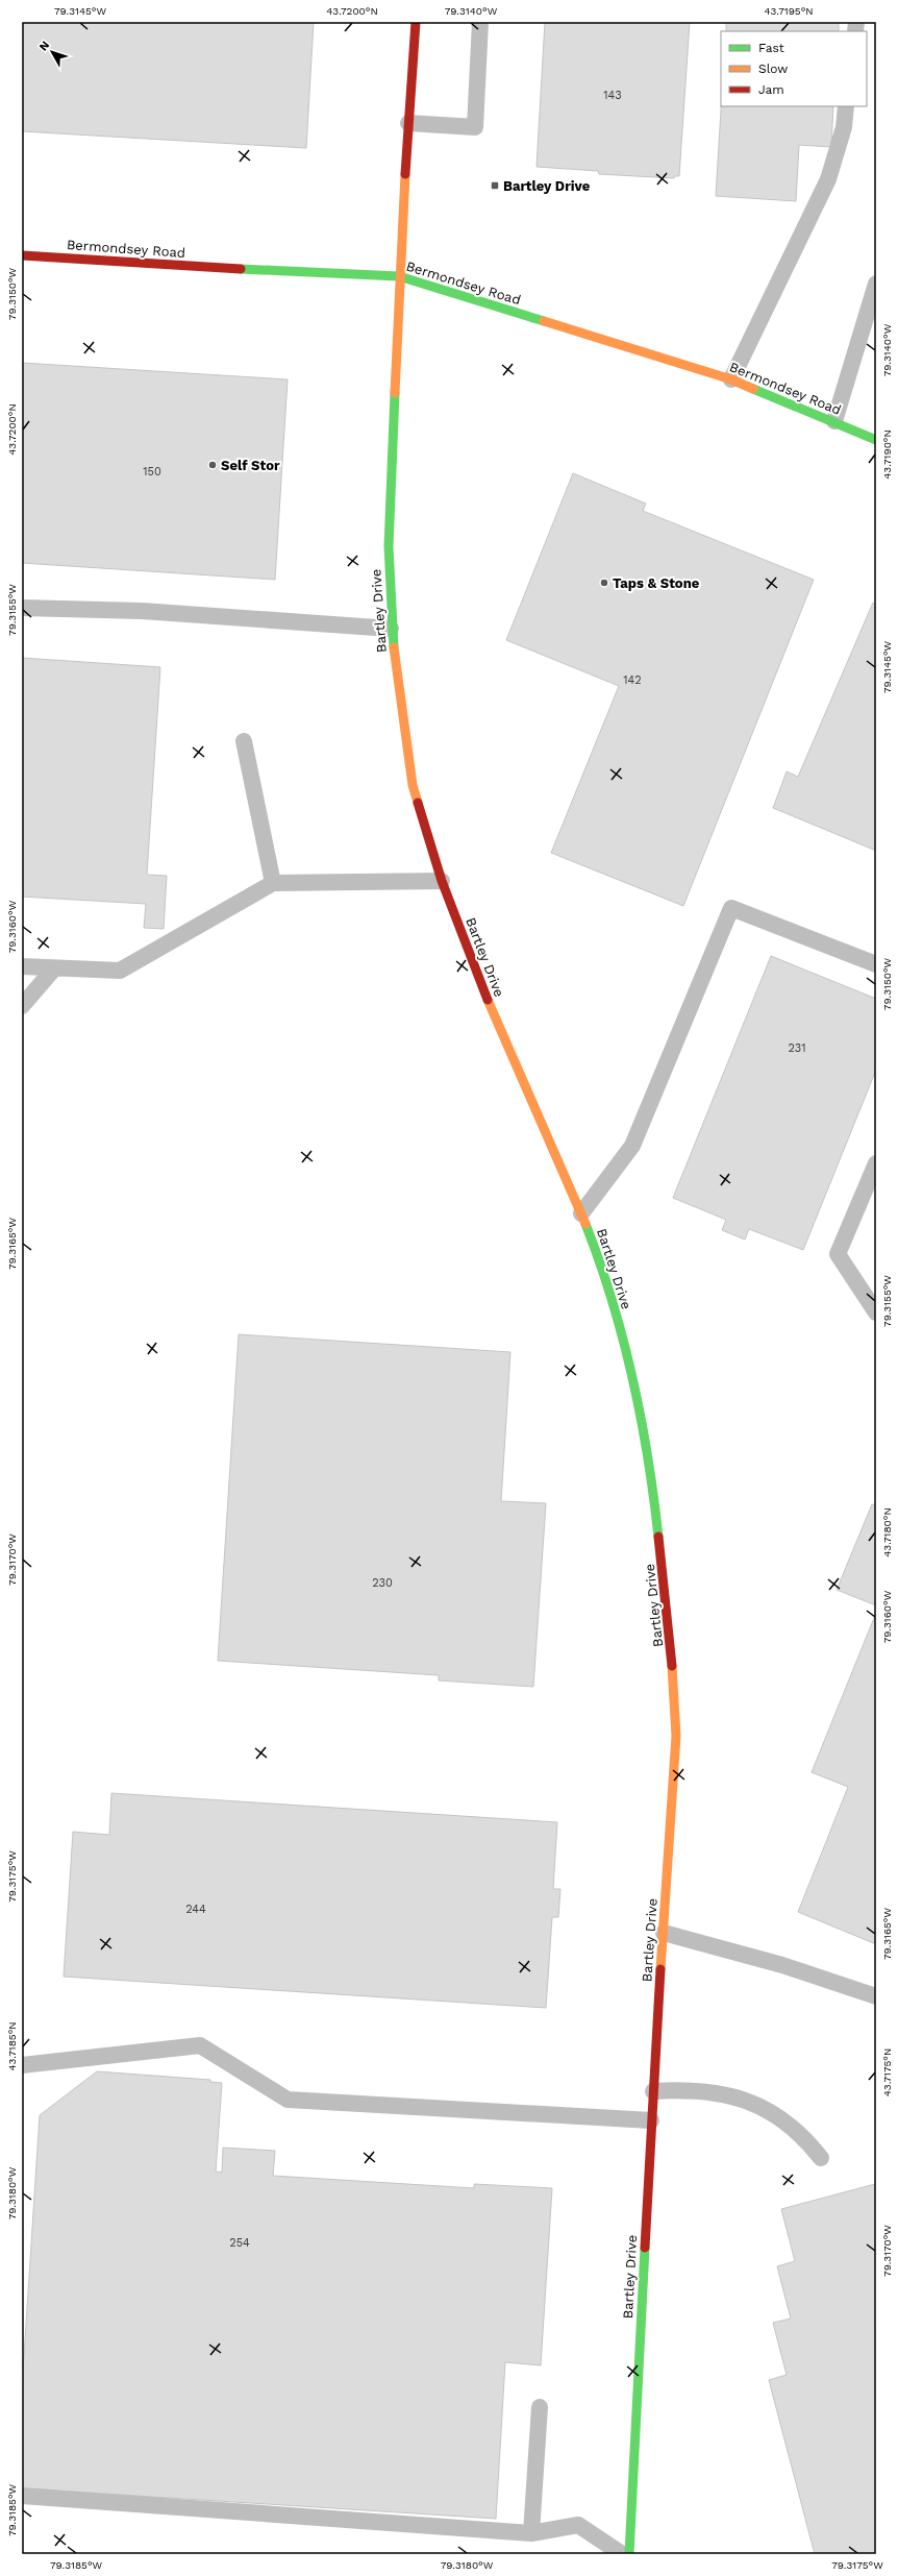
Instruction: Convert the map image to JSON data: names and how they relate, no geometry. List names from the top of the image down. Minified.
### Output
{"streets":{"street":["Bermondsey Road","Bartley Drive"]},"crossings":[["Bermondsey Road","Bartley Drive"]],"places":{"transit":["Bartley Drive"],"other":["Self Stor","Taps & Stone"]},"house_numbers":["143","150","142","231","230","244","254"],"legend":["Fast","Slow","Jam"],"north":"top left","coordinates":["79.3145°W","43.7200°N","79.3140°W","43.7195°N","79.3150°W","43.7190°N","79.3155°W","79.3160°W","79.3165°W","43.7180°N","79.3170°W","79.3175°W","43.7185°N","43.7175°N","79.3180°W","79.3185°W"]}
